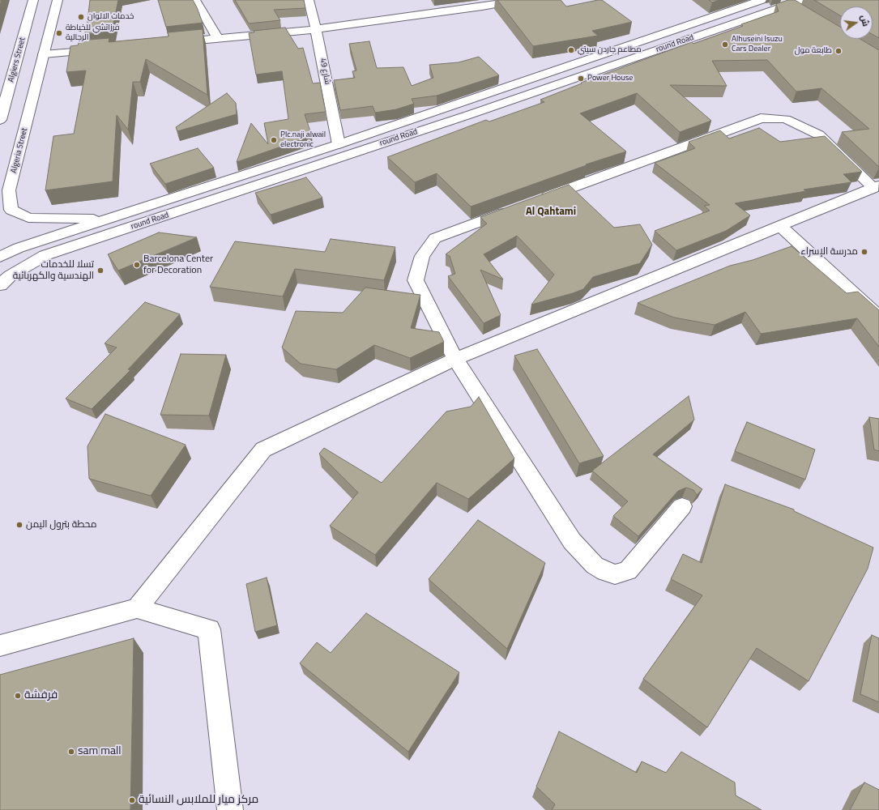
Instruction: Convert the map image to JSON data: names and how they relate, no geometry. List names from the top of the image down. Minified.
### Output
{"streets":{"street":["round Road","Algiers Street","شارع 49","Algeria Street"]},"crossings":[["round Road","شارع 49"],["round Road","Algeria Street"]],"districts":["Al Qahtami"],"places":["خدمات الالوان","فرزاتشي للخياطة الرجالية","Alhuseini Isuzu Cars Dealer","مطاعم جاردن سيتي","طابعة مول","Power House","Plc.naji alwail electronic","مدرسة الإسراء","Barcelona Center for Decoration","تسلا للخدمات الهندسية والكهربائية","محطة بترول اليمن","فرفشة","sam mall","مركز ميار للملابس النسائية"],"north":"right"}
